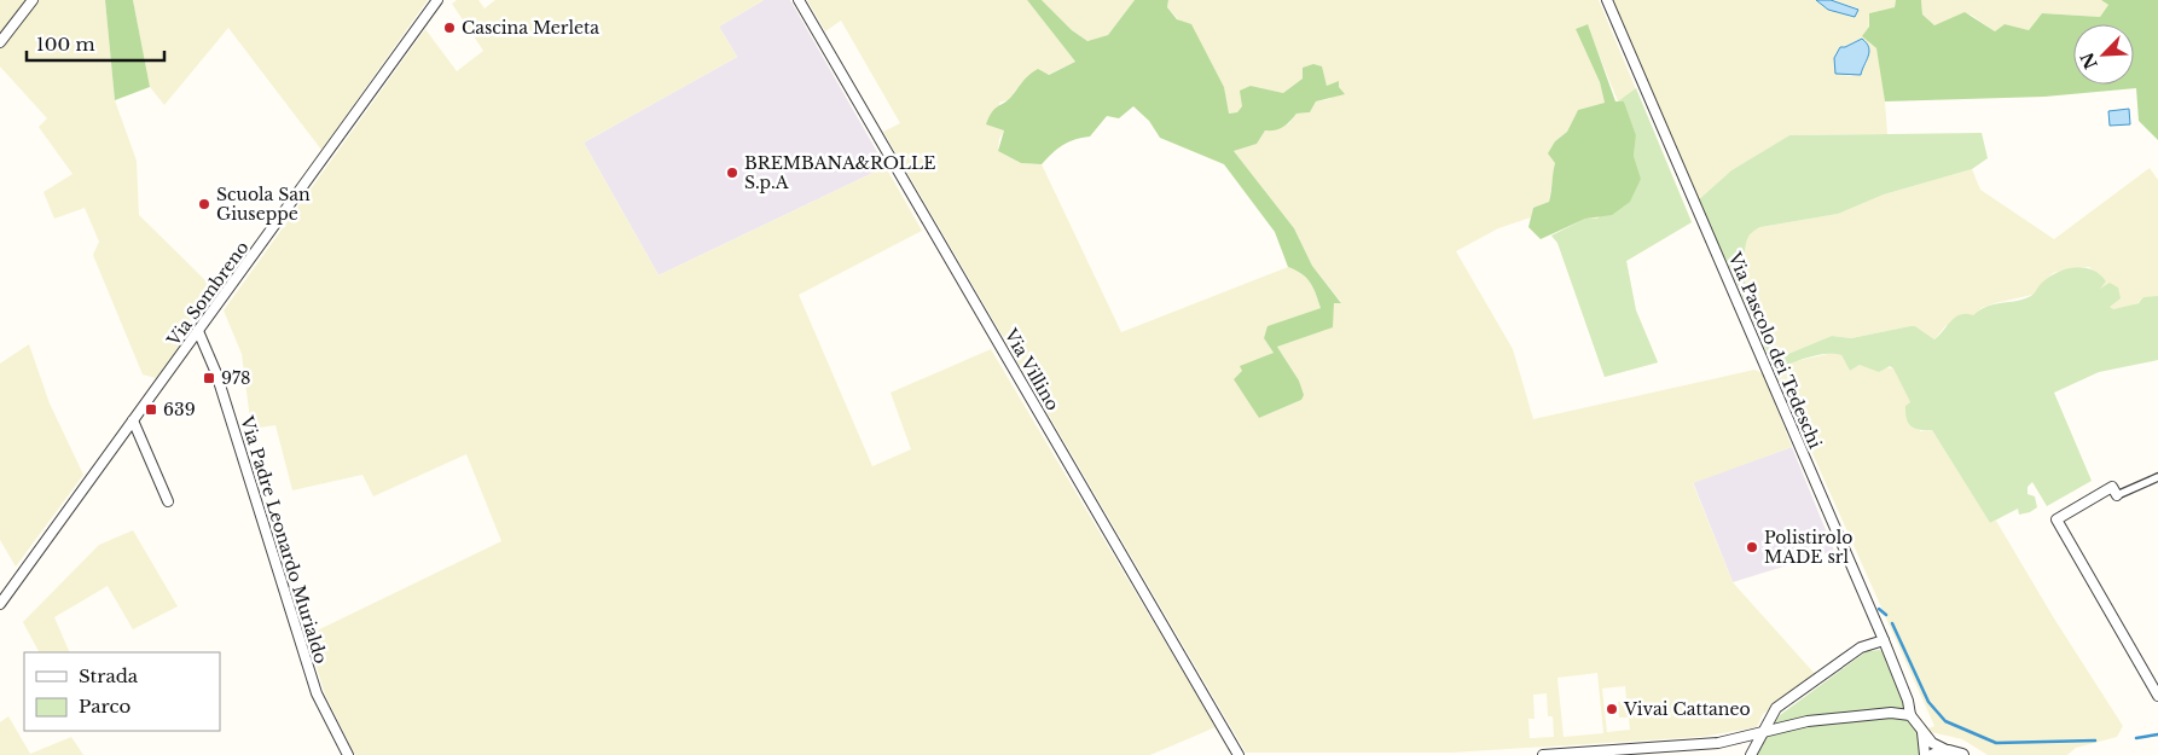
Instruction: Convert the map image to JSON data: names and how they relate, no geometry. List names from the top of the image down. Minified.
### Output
{"streets":{"street":["Via Sombreno","Via Pascolo dei Tedeschi","Via Villino","Via Padre Leonardo Murialdo"]},"crossings":[["Via Sombreno","Via Padre Leonardo Murialdo"]],"places":{"other":["Cascina Merleta","BREMBANA&ROLLE S.p.A","Scuola San Giuseppe","Polistirolo MADE srl","Vivai Cattaneo"],"transit":["978","639"]},"legend":["Strada","Parco"],"scale_bar":"100 m","north":"bottom left"}
